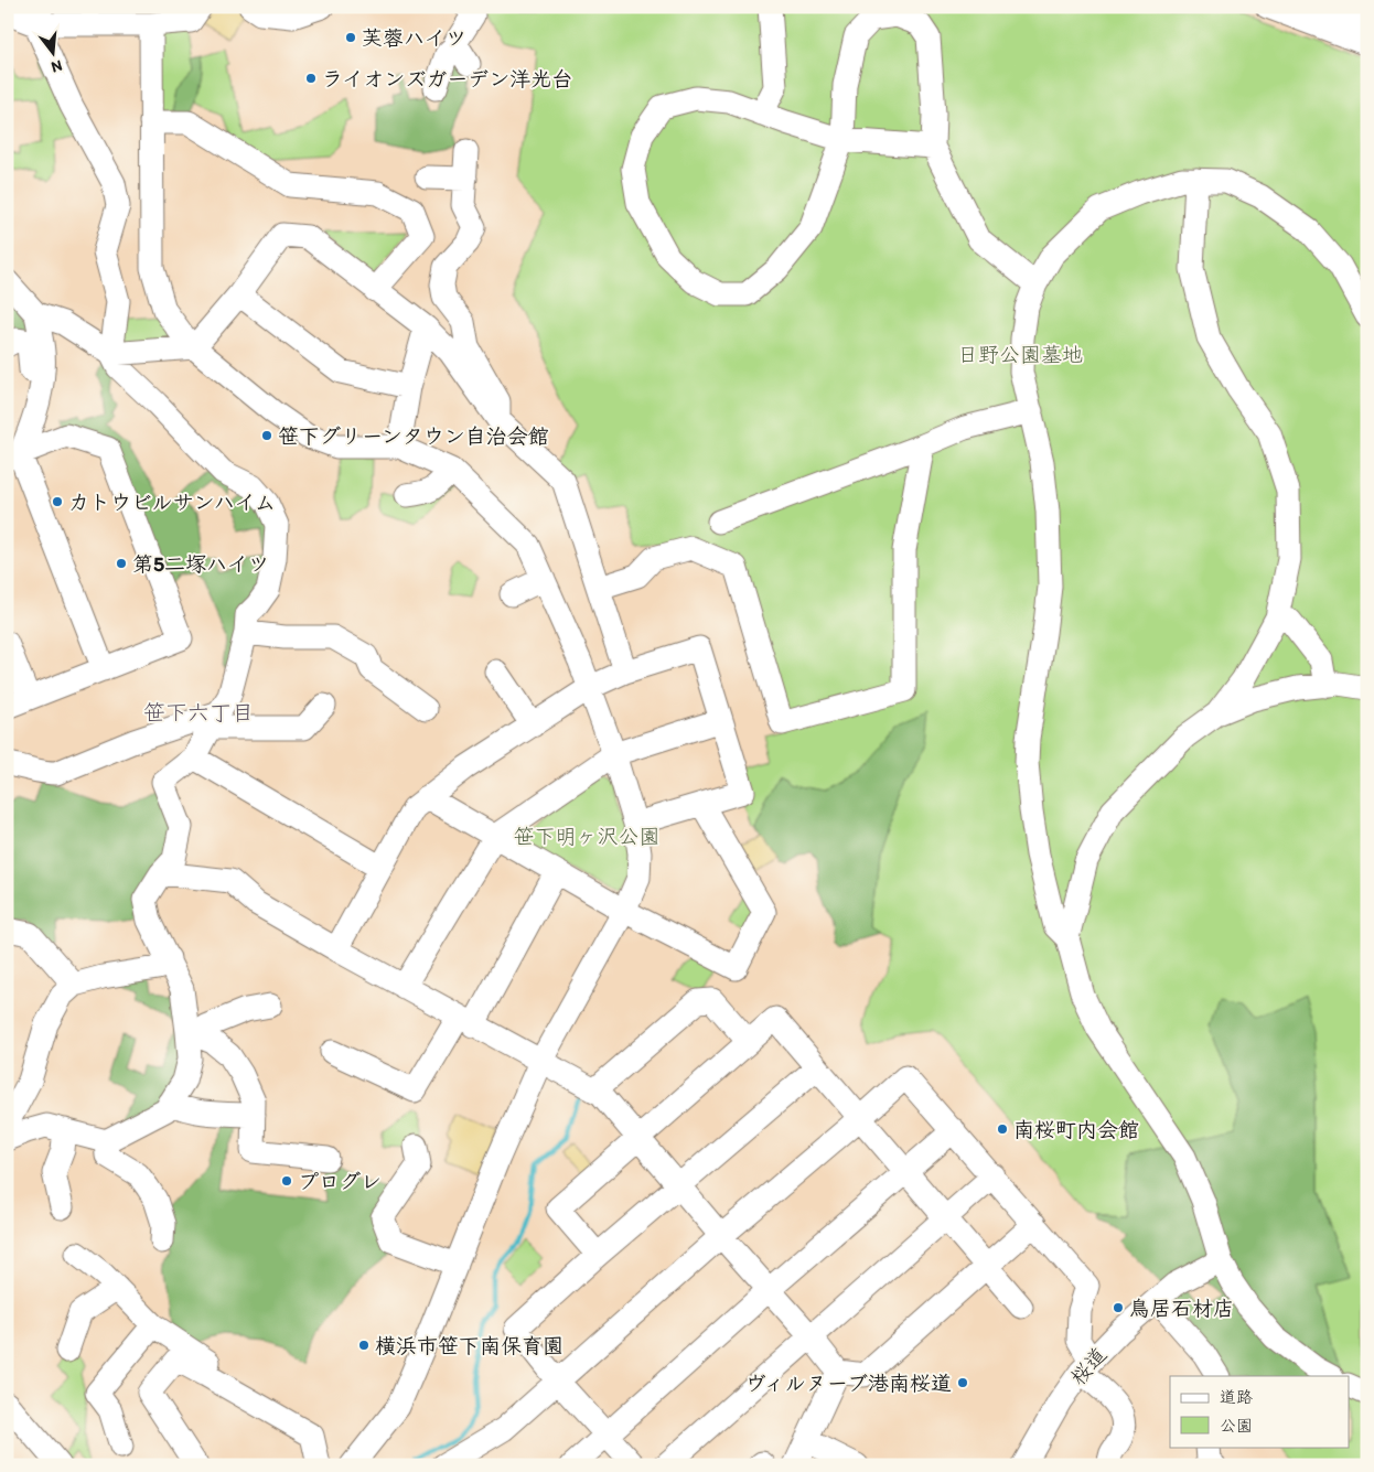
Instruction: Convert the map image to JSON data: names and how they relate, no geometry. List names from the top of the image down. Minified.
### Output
{"streets":{"street":["桜道"]},"districts":["笹下六丁目"],"parks":["日野公園墓地","笹下明ヶ沢公園"],"places":["芙蓉ハイツ","ライオンズガーデン洋光台","笹下グリーンタウン自治会館","カトウビルサンハイム","第5二塚ハイツ","南桜町内会館","プログレ","鳥居石材店","横浜市笹下南保育園","ヴィルヌーブ港南桜道"],"legend":["道路","公園"],"north":"bottom"}
